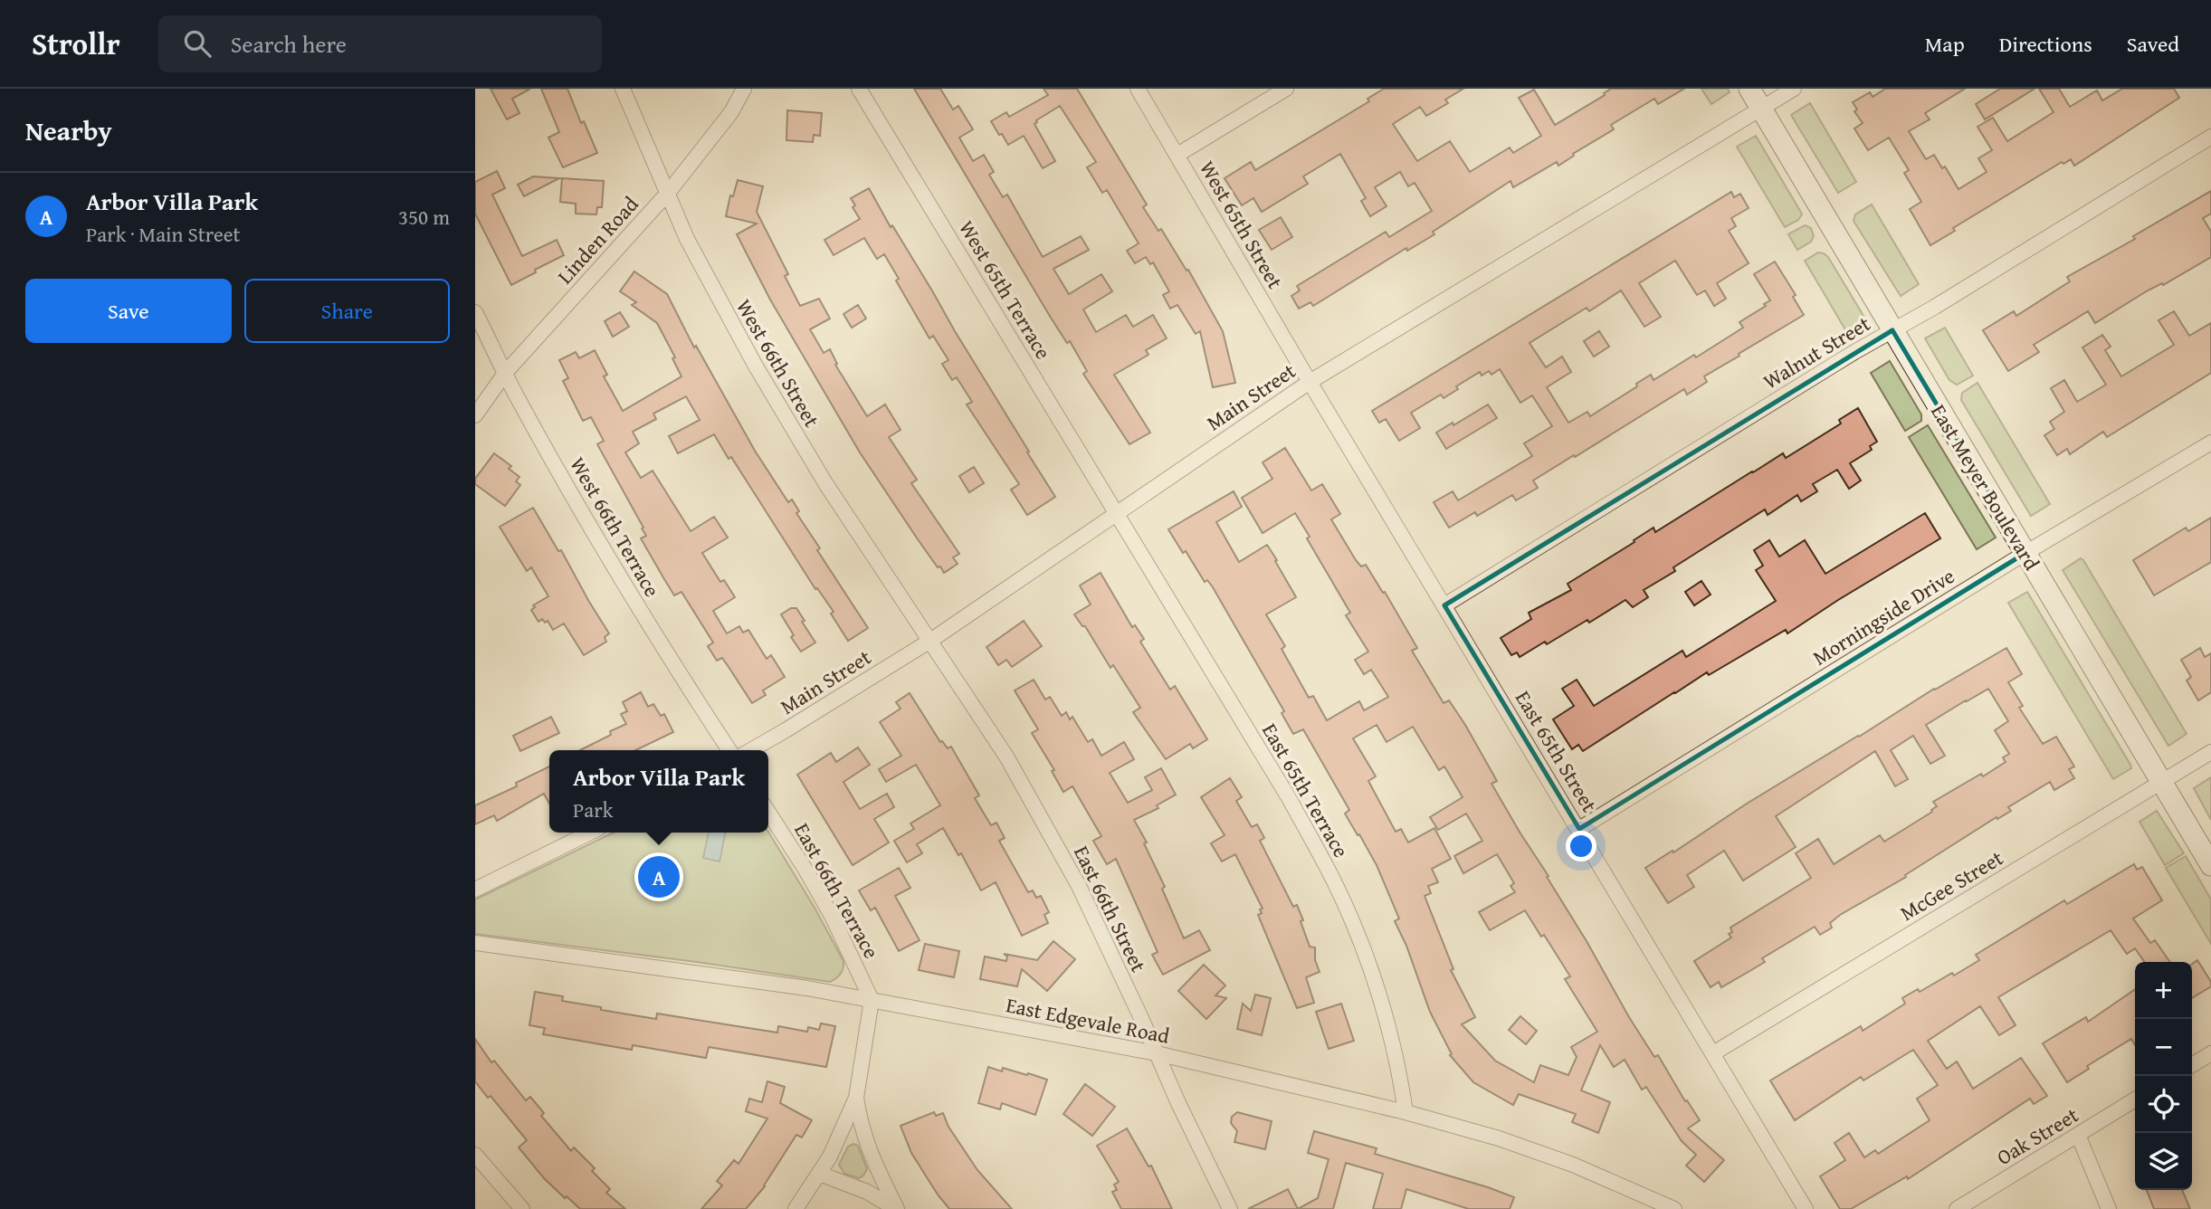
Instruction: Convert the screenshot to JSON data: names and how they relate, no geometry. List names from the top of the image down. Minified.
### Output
{"streets":{"main road":["East Meyer Boulevard"],"street":["West 65th Street","Linden Road","West 65th Terrace","Walnut Street","West 66th Street","Main Street","West 66th Terrace","Morningside Drive","East 65th Street","East 65th Terrace","McGee Street","East 66th Terrace","East 66th Street","East Edgevale Road","Oak Street"]},"crossings":[["West 65th Street","Main Street"],["West 65th Street","East 65th Street"],["Linden Road","West 66th Street"],["Linden Road","West 66th Terrace"],["West 65th Terrace","Main Street"],["West 65th Terrace","East 65th Terrace"],["Walnut Street","East Meyer Boulevard"],["Walnut Street","East 65th Street"],["West 66th Street","Main Street"],["West 66th Street","East 66th Street"],["Main Street","East Meyer Boulevard"],["Main Street","East 65th Street"],["Main Street","East 65th Terrace"],["Main Street","East 66th Street"],["East Meyer Boulevard","Morningside Drive"],["East Meyer Boulevard","McGee Street"],["Morningside Drive","East 65th Street"],["East 65th Street","McGee Street"],["East 65th Terrace","East Edgevale Road"],["East 66th Terrace","East Edgevale Road"],["East 66th Street","East Edgevale Road"]],"page":{"header":"Strollr","search":"Search here","nav":["Map","Directions","Saved"],"heading":"Nearby","list":[{"mark":"A","name":"Arbor Villa Park","note":"Park · Main Street","value":"350 m"}],"buttons":["Save","Share"],"popup":["Arbor Villa Park","Park"],"pins":"A","map_buttons":["+","−"]}}
